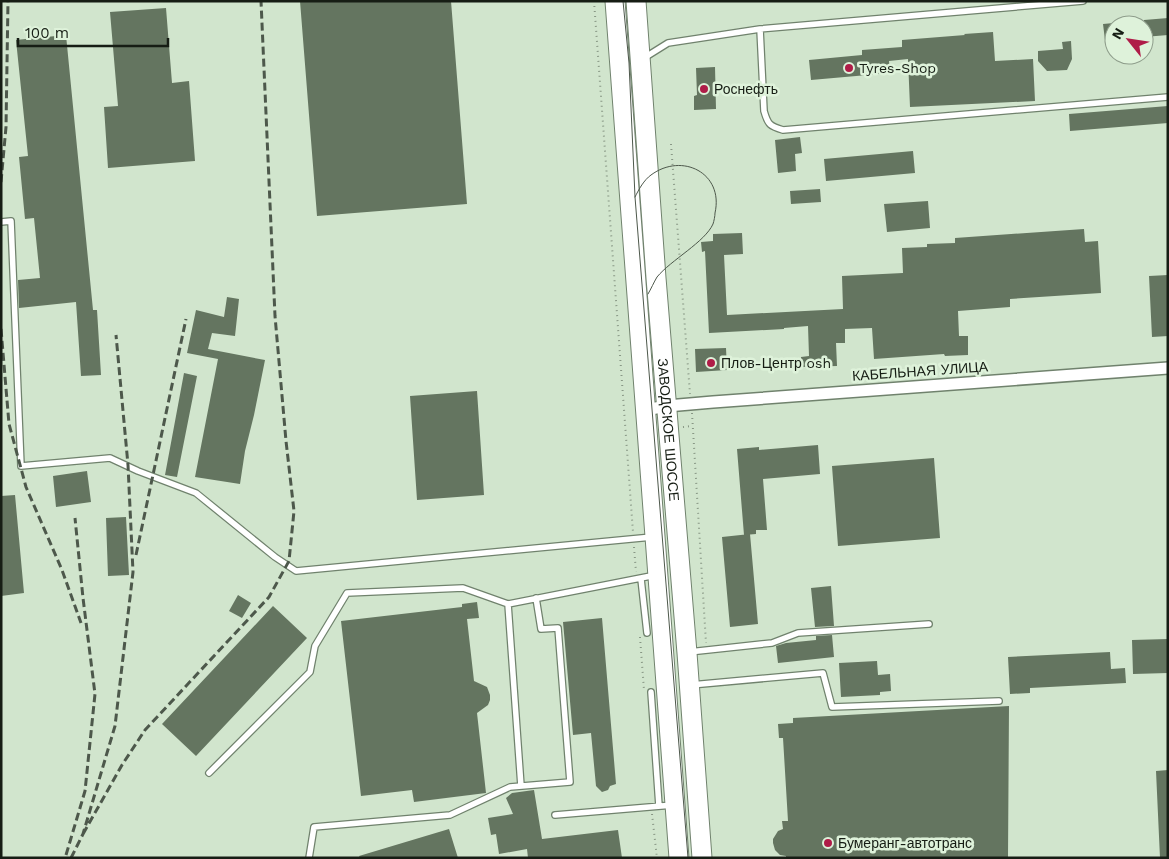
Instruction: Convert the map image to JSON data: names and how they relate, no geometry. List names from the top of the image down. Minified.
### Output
{"streets":{"main road":["ЗАВОДСКОЕ ШОССЕ"],"street":["КАБЕЛЬНАЯ УЛИЦА"]},"crossings":[["КАБЕЛЬНАЯ УЛИЦА","ЗАВОДСКОЕ ШОССЕ"]],"places":["Tyres-Shop","Роснефть","Плов-Центр osh","Бумеранг-автотранс"],"scale_bar":"100 m","north":"top left"}
